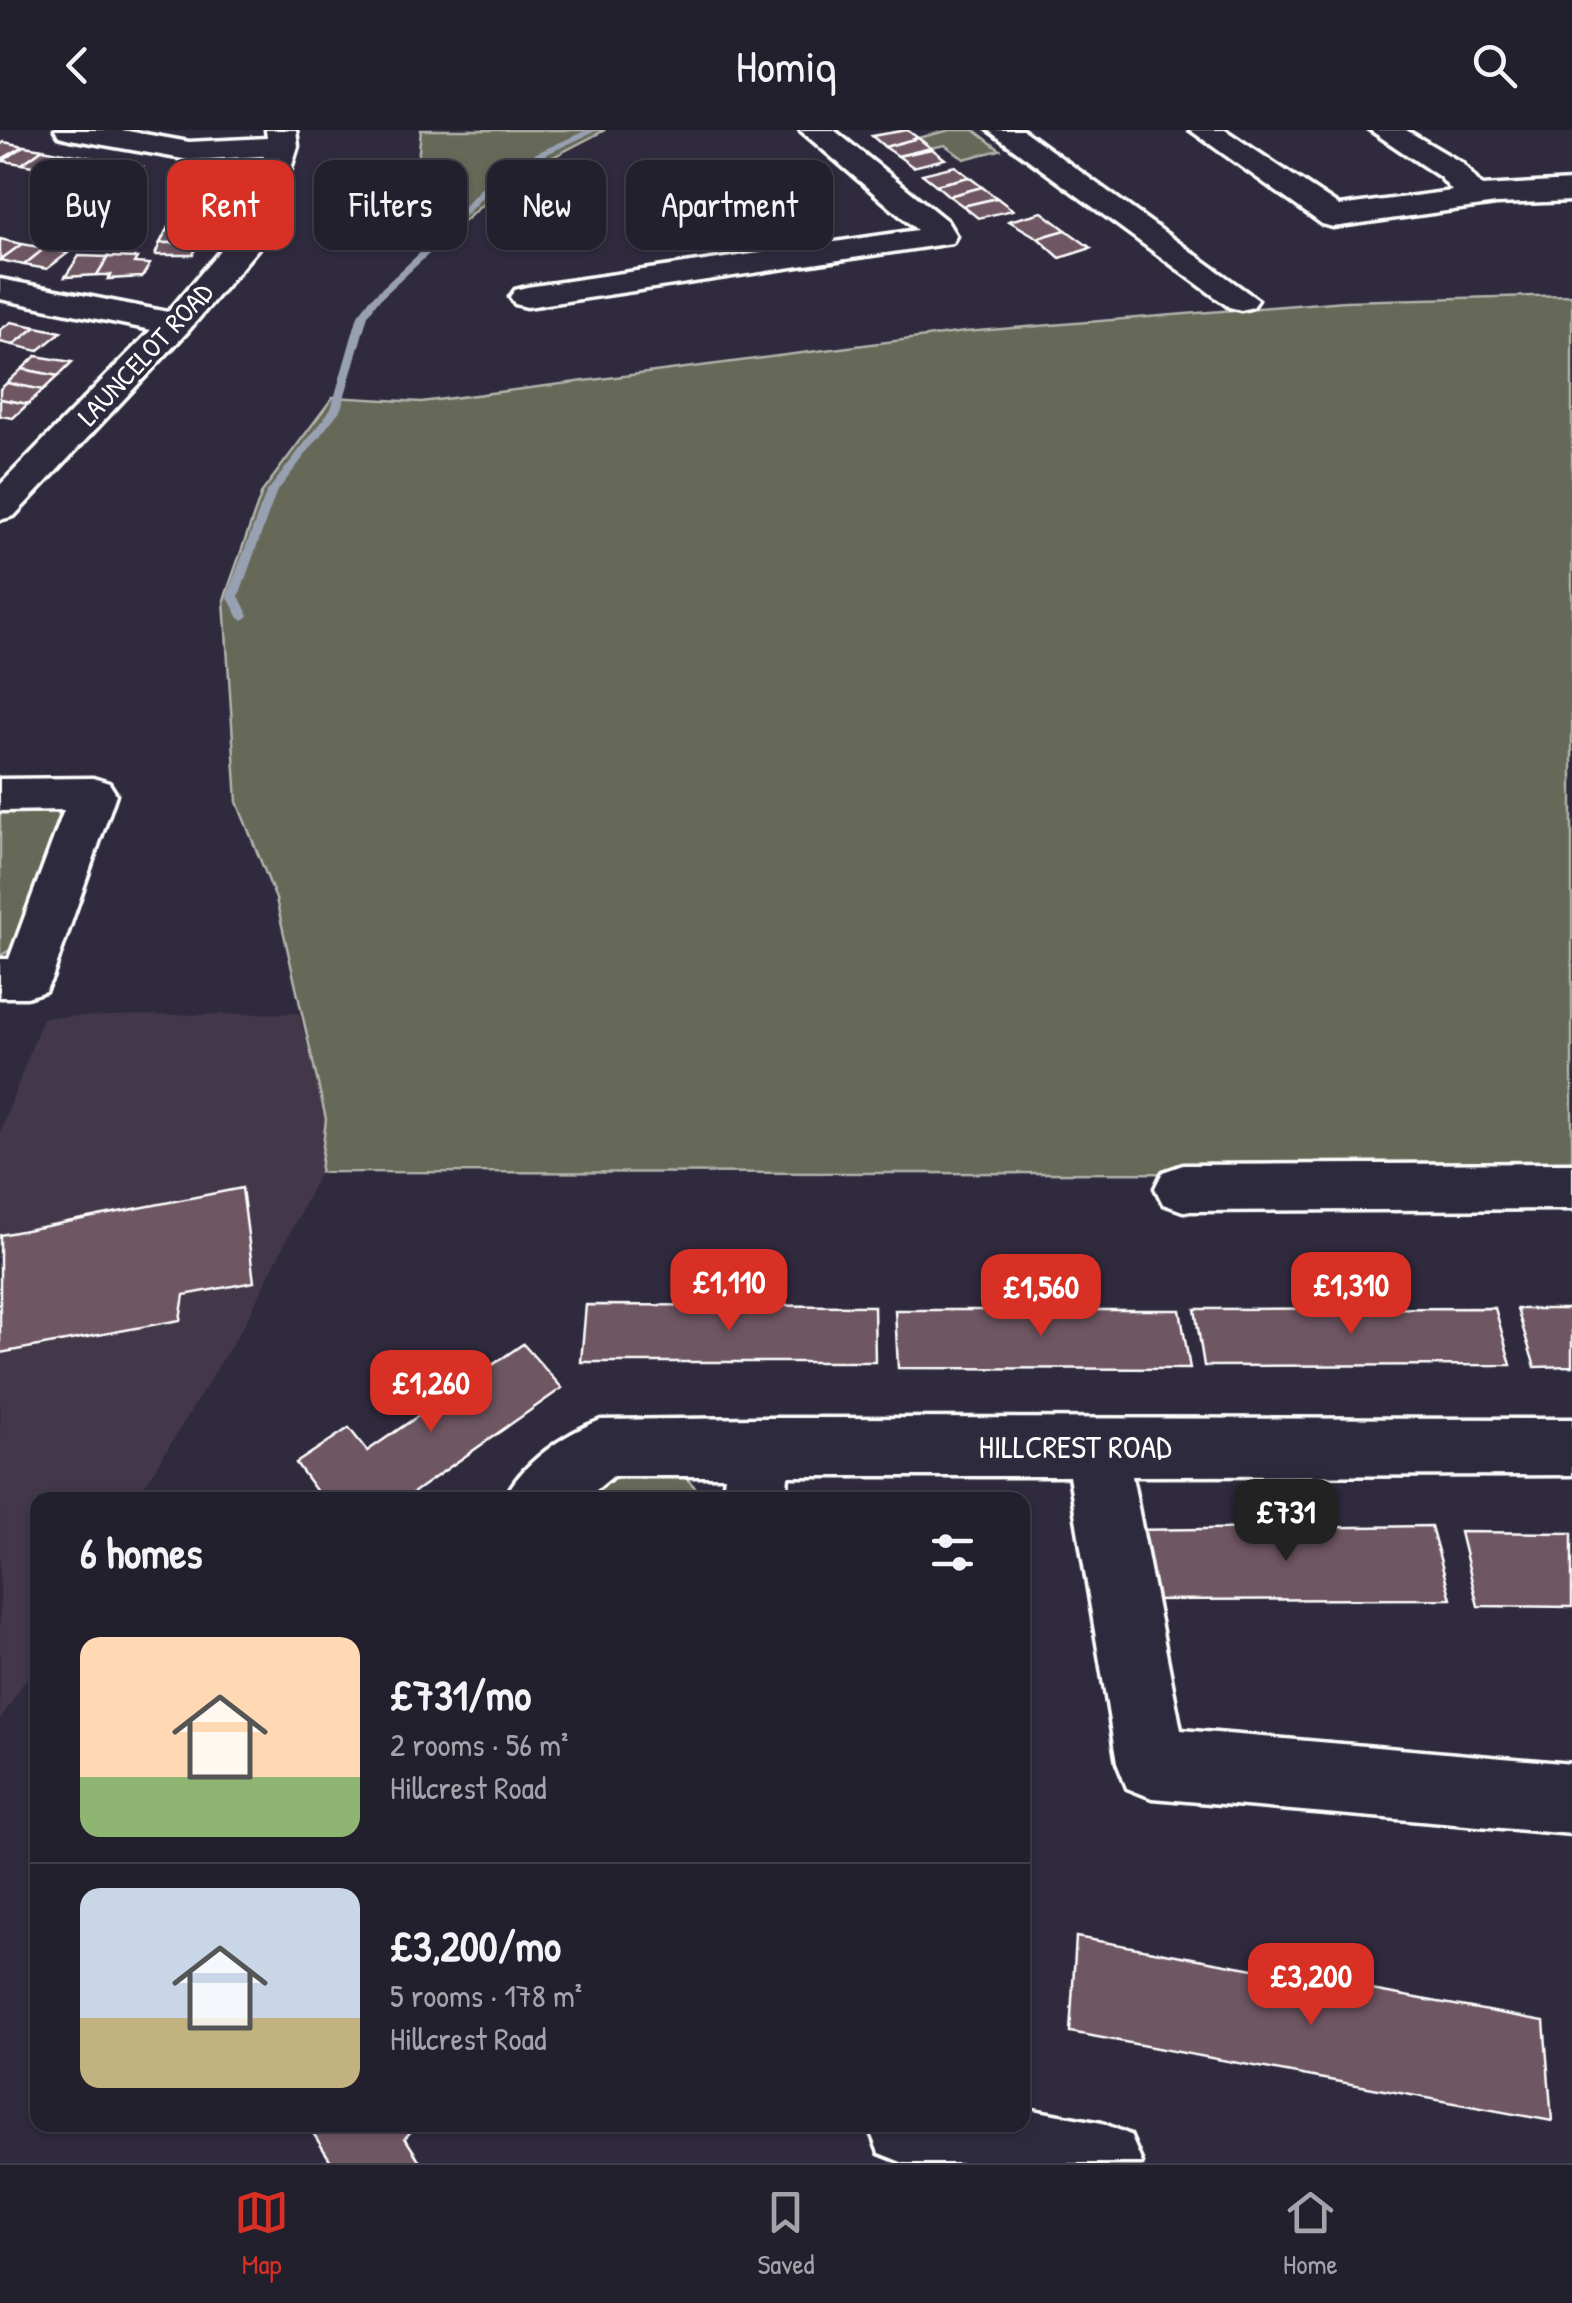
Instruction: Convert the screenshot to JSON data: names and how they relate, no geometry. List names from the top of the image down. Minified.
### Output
{"streets":{"street":["LAUNCELOT ROAD","HILLCREST ROAD"]},"page":{"header":"Homiq","chip":["Buy","Rent","Filters","New","Apartment"],"price":["£1,110","£1,310","£1,560","£1,260","£731","£3,200"],"heading":"6 homes","list":[{"name":"£731/mo","note":"2 rooms · 56 m² · Hillcrest Road"},{"name":"£3,200/mo","note":"5 rooms · 178 m² · Hillcrest Road"}],"tabs":["Map","Saved","Home"]}}
